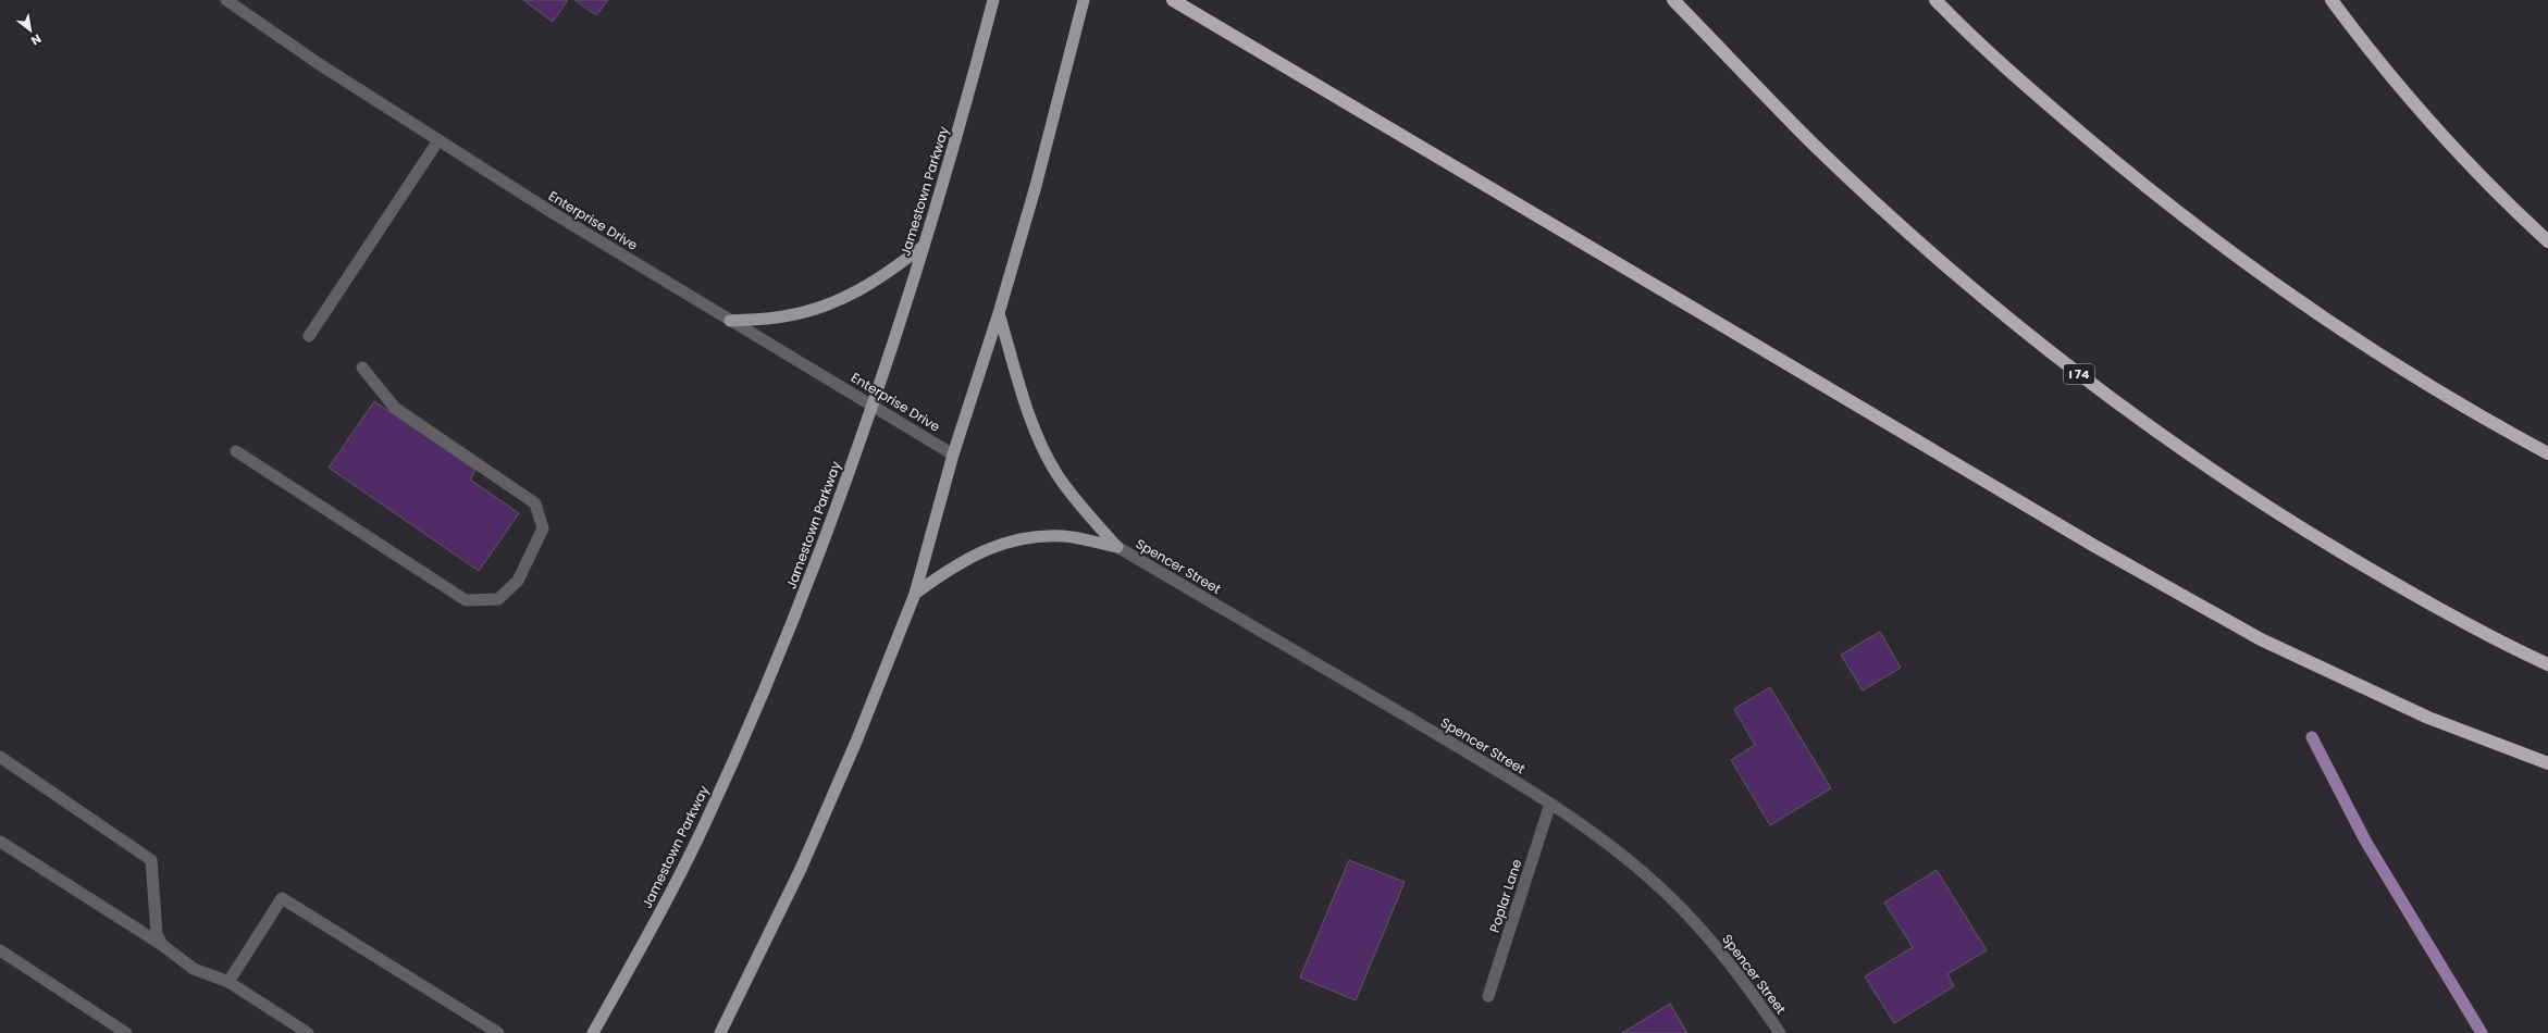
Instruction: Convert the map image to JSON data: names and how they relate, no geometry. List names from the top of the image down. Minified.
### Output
{"streets":{"highway":["I 74"],"main road":["Jamestown Parkway"],"street":["Enterprise Drive","Spencer Street","Poplar Lane"]},"crossings":[["Jamestown Parkway","Enterprise Drive"],["Spencer Street","Poplar Lane"]],"north":"bottom right"}
